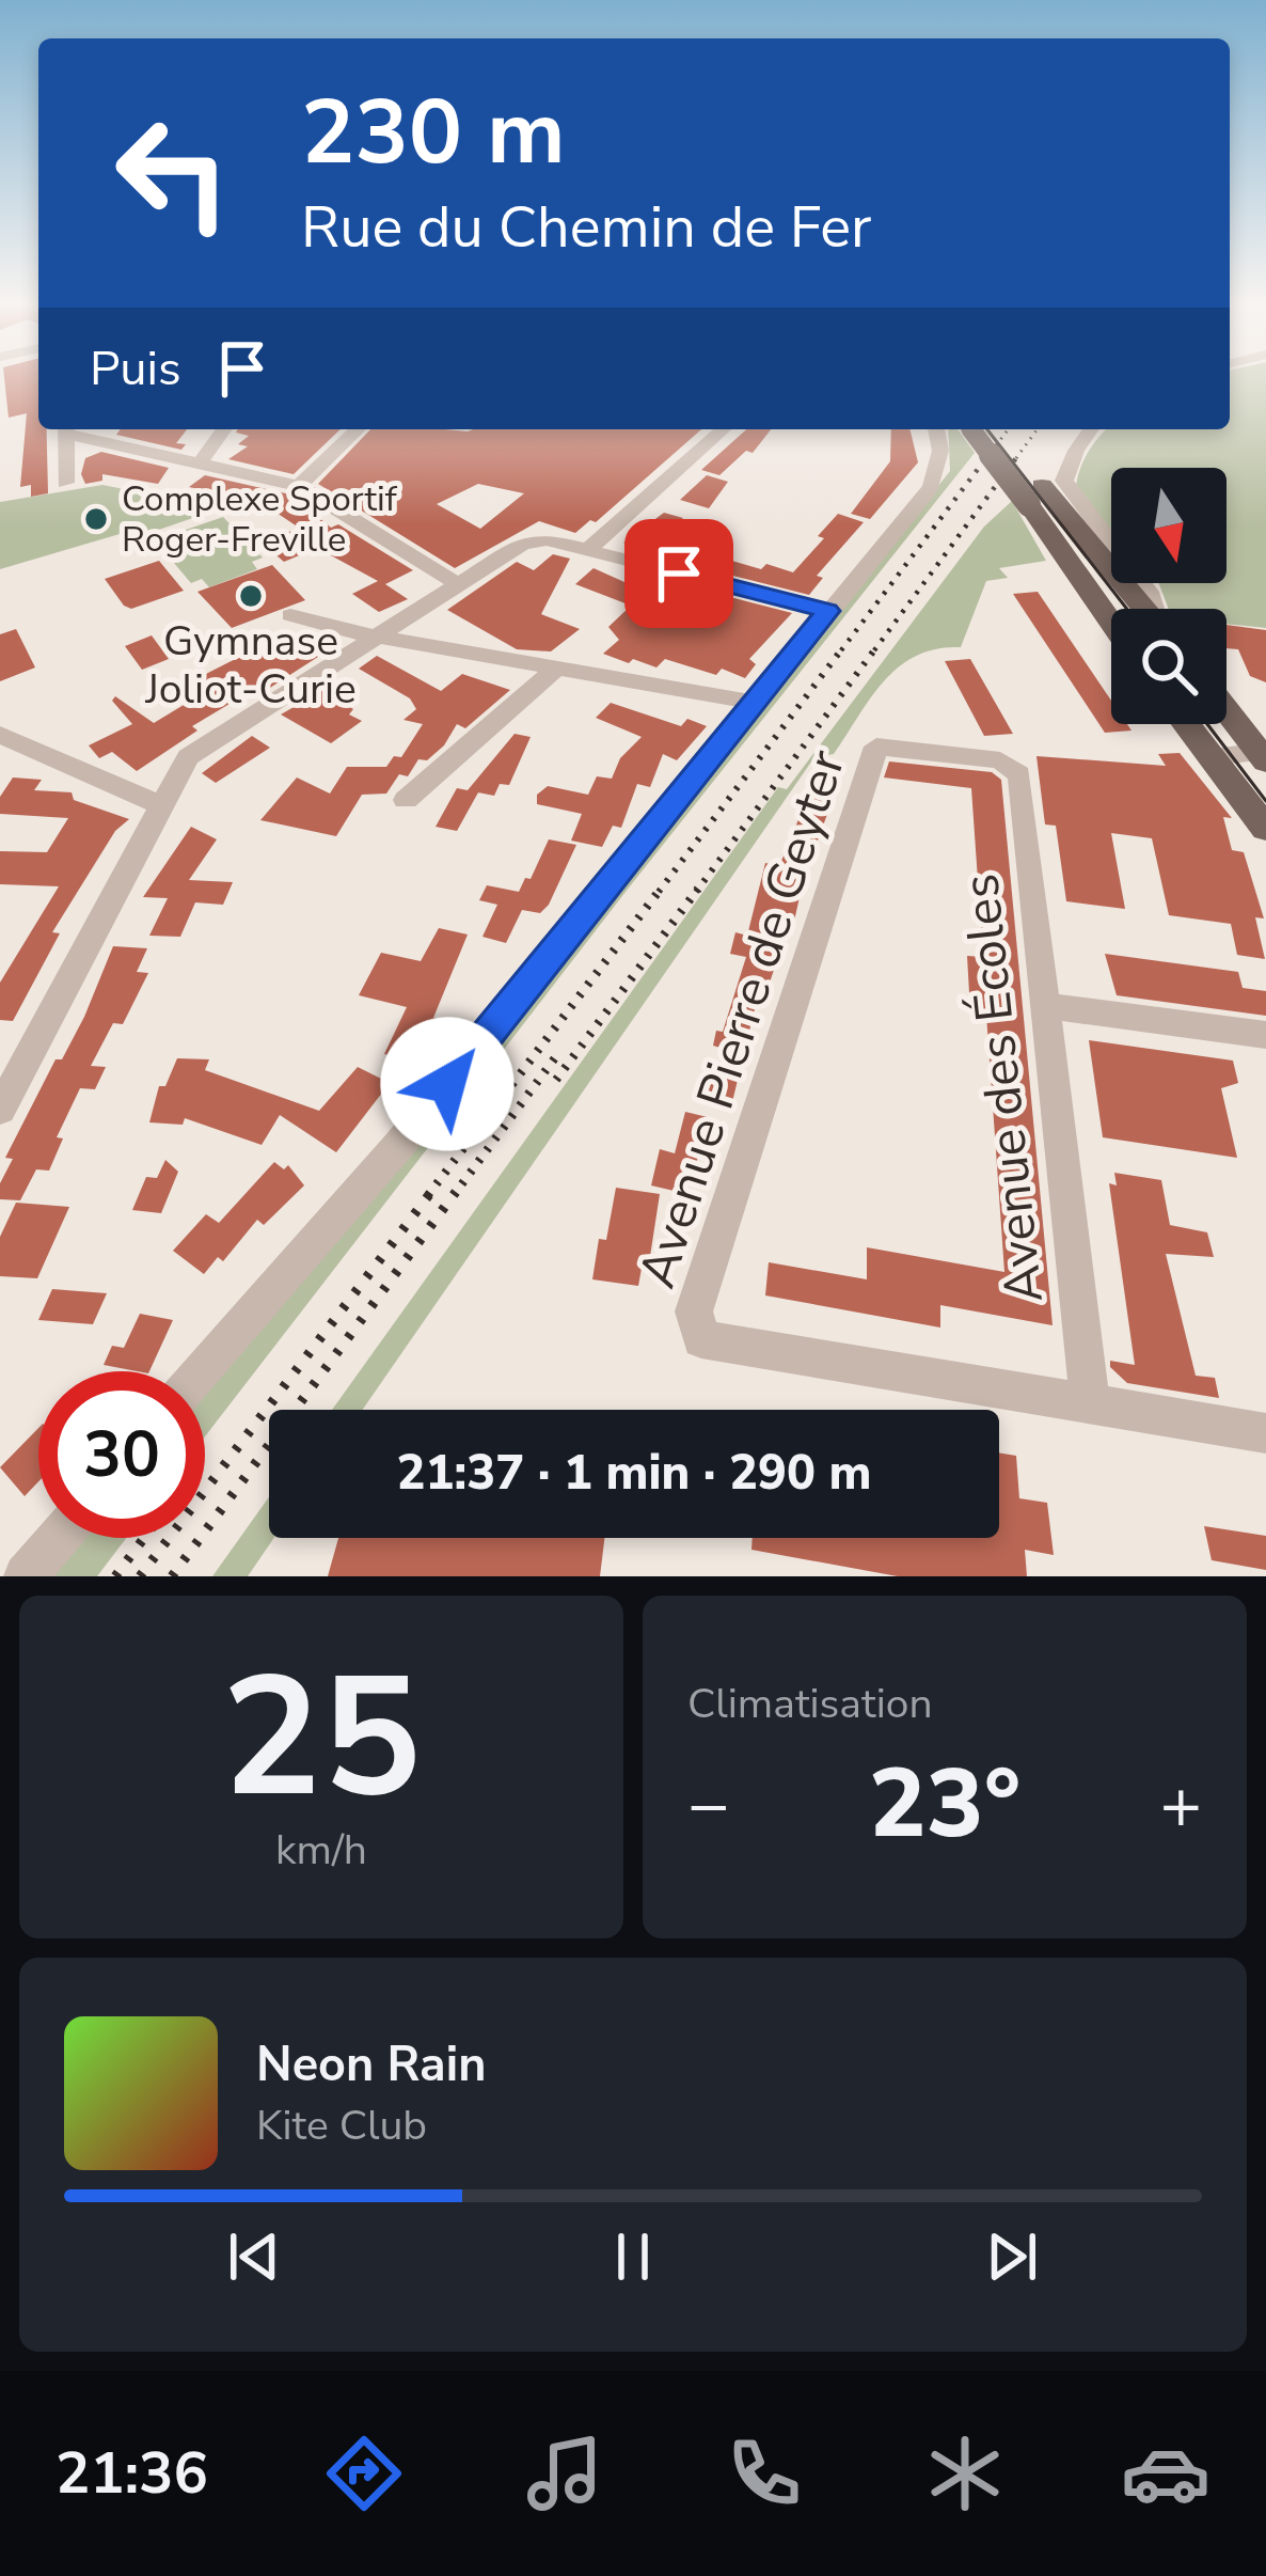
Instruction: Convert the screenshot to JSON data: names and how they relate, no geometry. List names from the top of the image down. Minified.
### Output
{"streets":{"street":["Avenue Pierre de Geyter","Avenue des Écoles"]},"crossings":[["Avenue Pierre de Geyter","Avenue des Écoles"]],"places":["Complexe Sportif Roger-Freville","Gymnase Joliot-Curie"],"north":"bottom","page":{"turn":["230 m","Rue du Chemin de Fer"],"then":"Puis","limit":"30","trip":"21:37 · 1 min · 290 m","tile":[["25","km/h"],"Climatisation"],"heat":["−","23°","+"],"song":["Neon Rain","Kite Club"],"tabs":"21:36"}}
